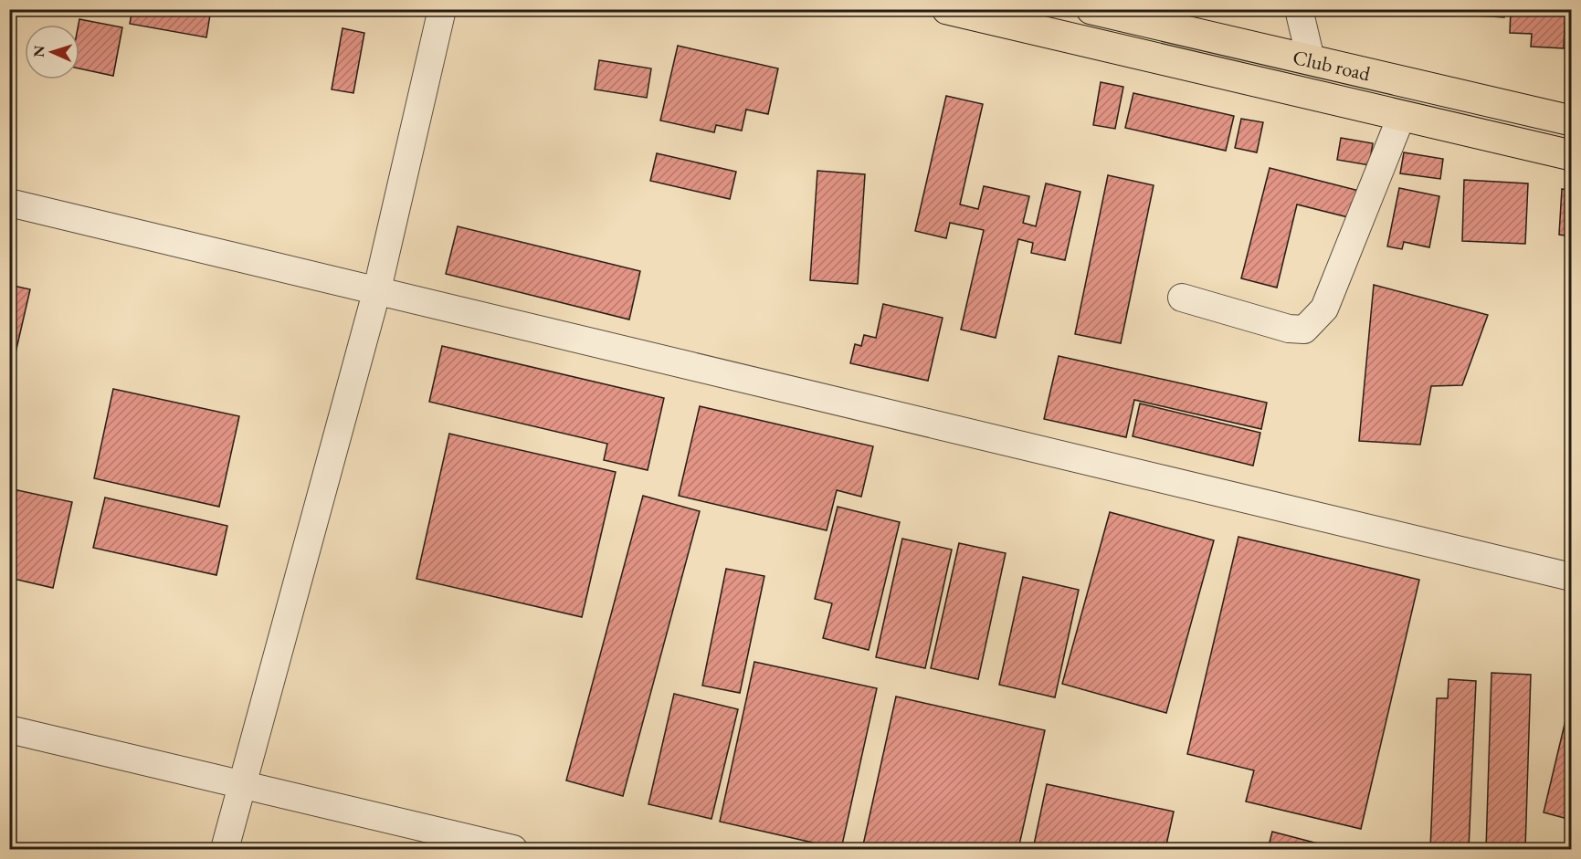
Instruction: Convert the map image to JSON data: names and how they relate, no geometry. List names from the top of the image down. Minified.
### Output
{"streets":{"main road":["Club road"]},"north":"left"}
